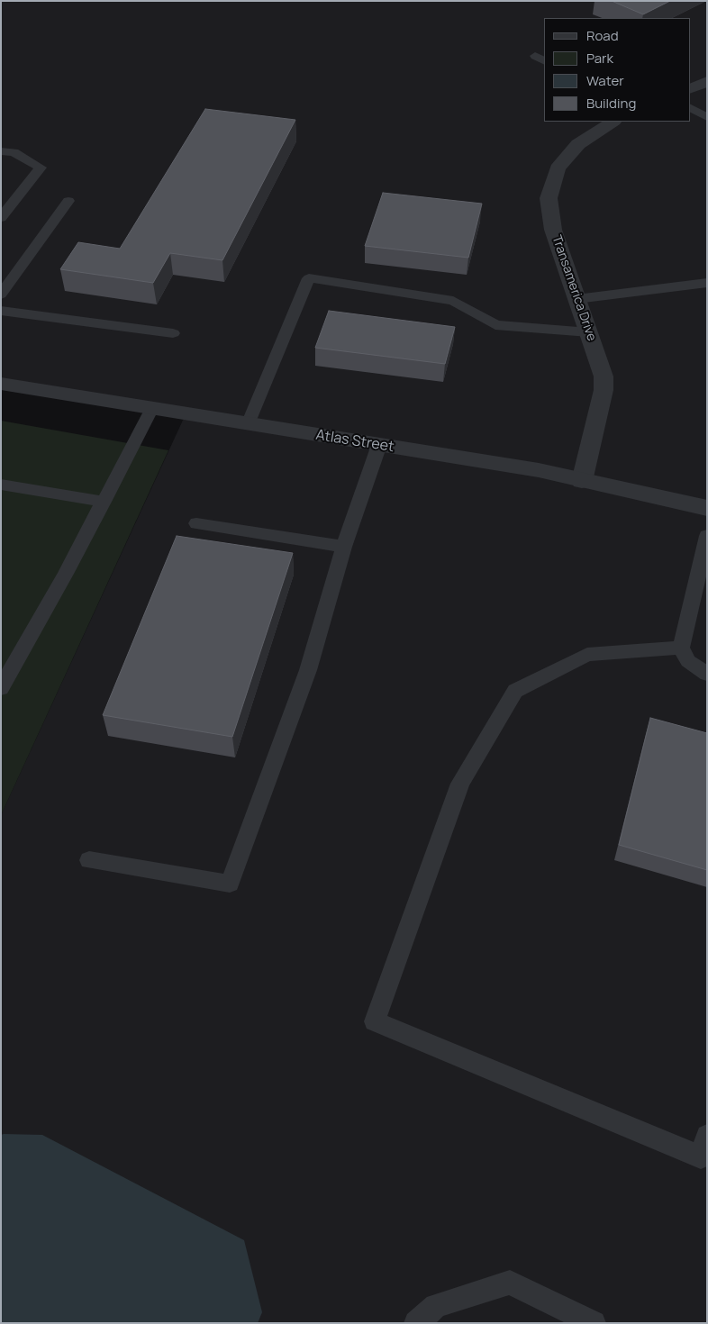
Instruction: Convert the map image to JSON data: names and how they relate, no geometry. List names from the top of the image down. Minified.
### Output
{"streets":{"street":["Transamerica Drive","Atlas Street"]},"crossings":[["Transamerica Drive","Atlas Street"]],"legend":["Road","Park","Water","Building"]}
